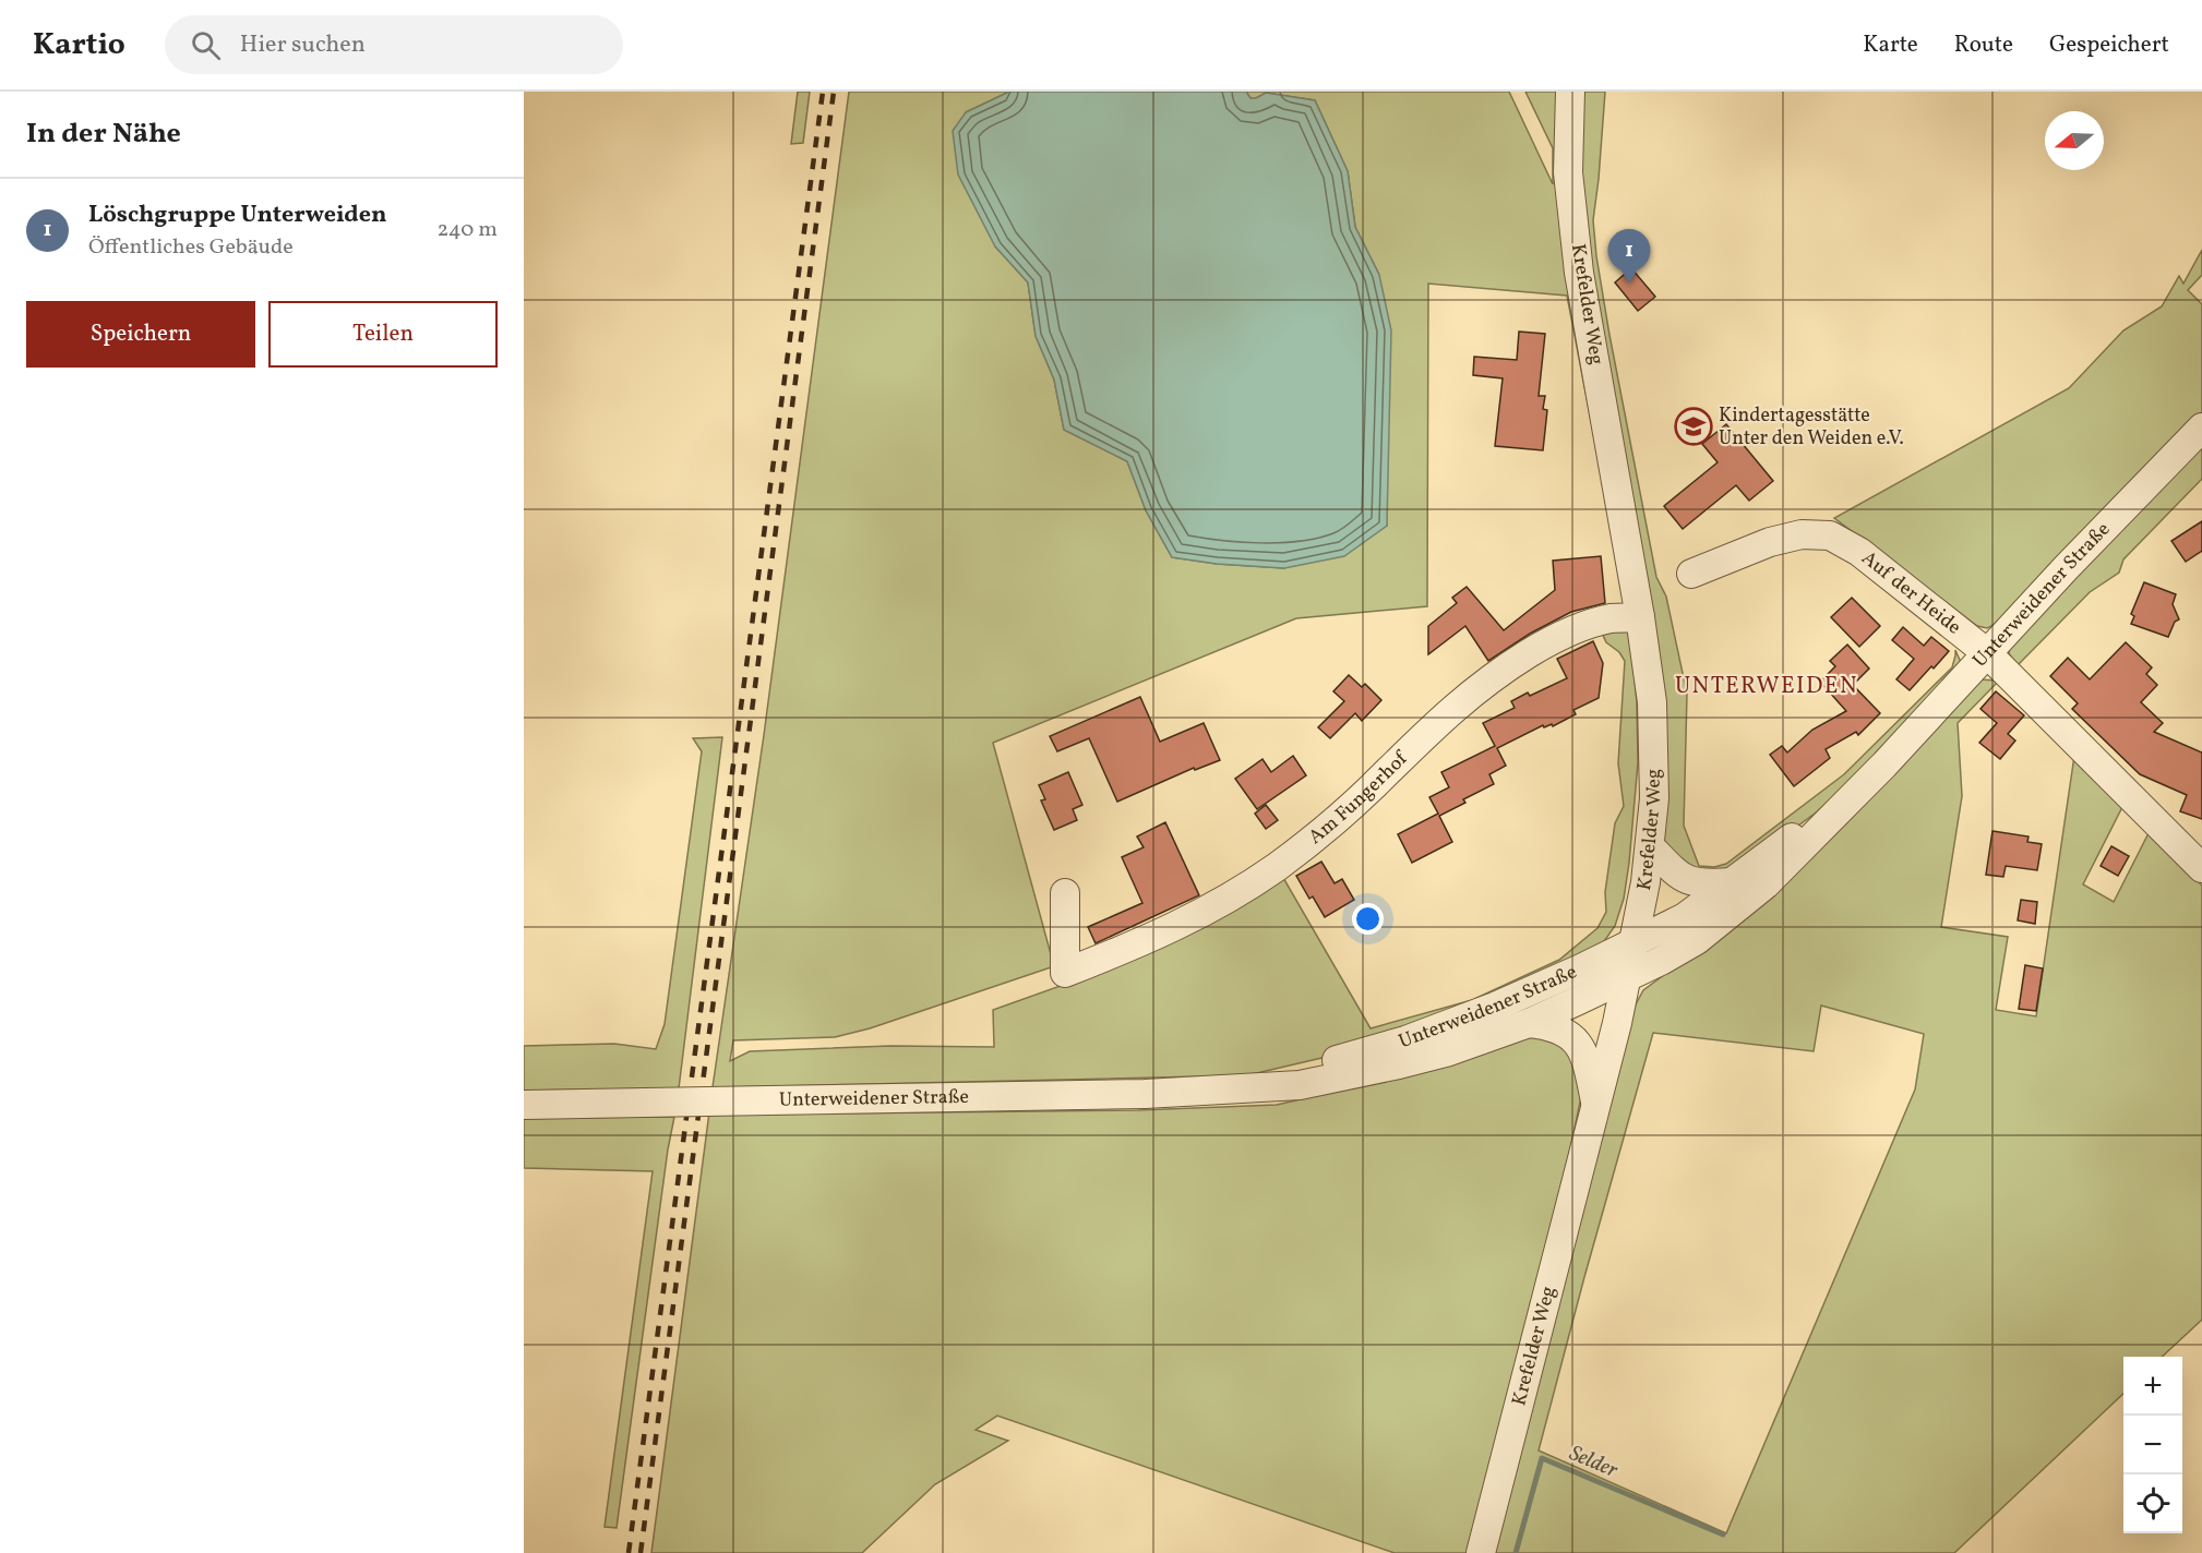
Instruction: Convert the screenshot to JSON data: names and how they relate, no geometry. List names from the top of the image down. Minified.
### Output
{"streets":{"street":["Krefelder Weg","Auf der Heide","Unterweidener Straße","Am Fungerhof"]},"crossings":[["Krefelder Weg","Unterweidener Straße"],["Krefelder Weg","Am Fungerhof"],["Auf der Heide","Unterweidener Straße"]],"districts":["UNTERWEIDEN"],"water":["Selder"],"places":{"school or university":["Kindertagesstätte Unter den Weiden e.V."]},"north":"left","page":{"header":"Kartio","search":"Hier suchen","nav":["Karte","Route","Gespeichert"],"heading":"In der Nähe","list":[{"mark":"1","name":"Löschgruppe Unterweiden","note":"Öffentliches Gebäude","value":"240 m"}],"pins":"1","buttons":["Speichern","Teilen"],"map_buttons":["+","−"]}}
